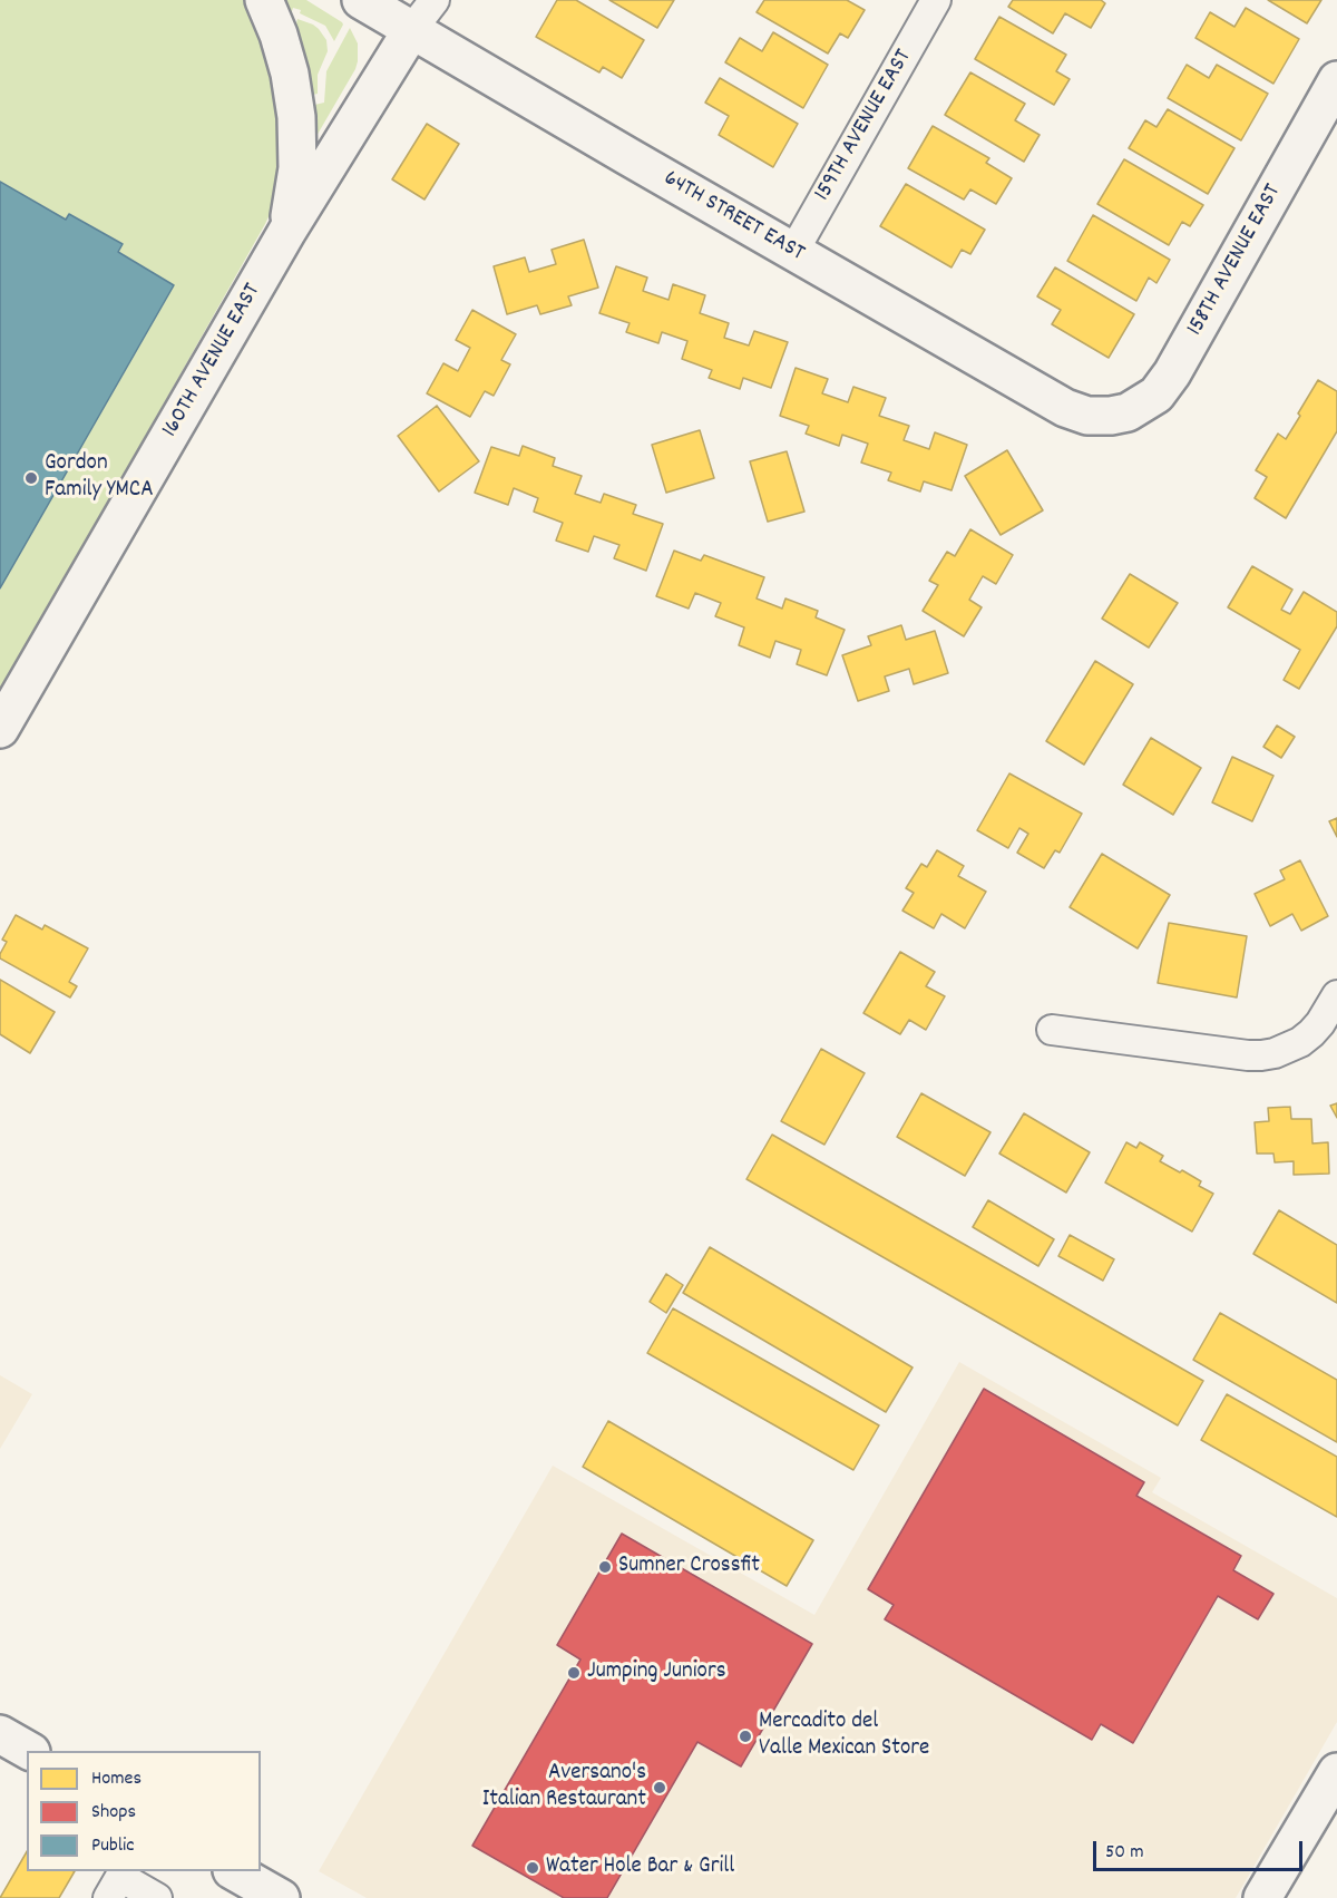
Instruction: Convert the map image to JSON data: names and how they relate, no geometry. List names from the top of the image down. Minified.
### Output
{"streets":{"street":["159TH AVENUE EAST","64TH STREET EAST","158TH AVENUE EAST","160TH AVENUE EAST"]},"crossings":[["159TH AVENUE EAST","64TH STREET EAST"],["64TH STREET EAST","158TH AVENUE EAST"],["64TH STREET EAST","160TH AVENUE EAST"]],"places":["Gordon Family YMCA","Sumner Crossfit","Jumping Juniors","Mercadito del Valle Mexican Store","Aversano's Italian Restaurant","Water Hole Bar & Grill"],"legend":["Homes","Shops","Public"],"scale_bar":"50 m"}
